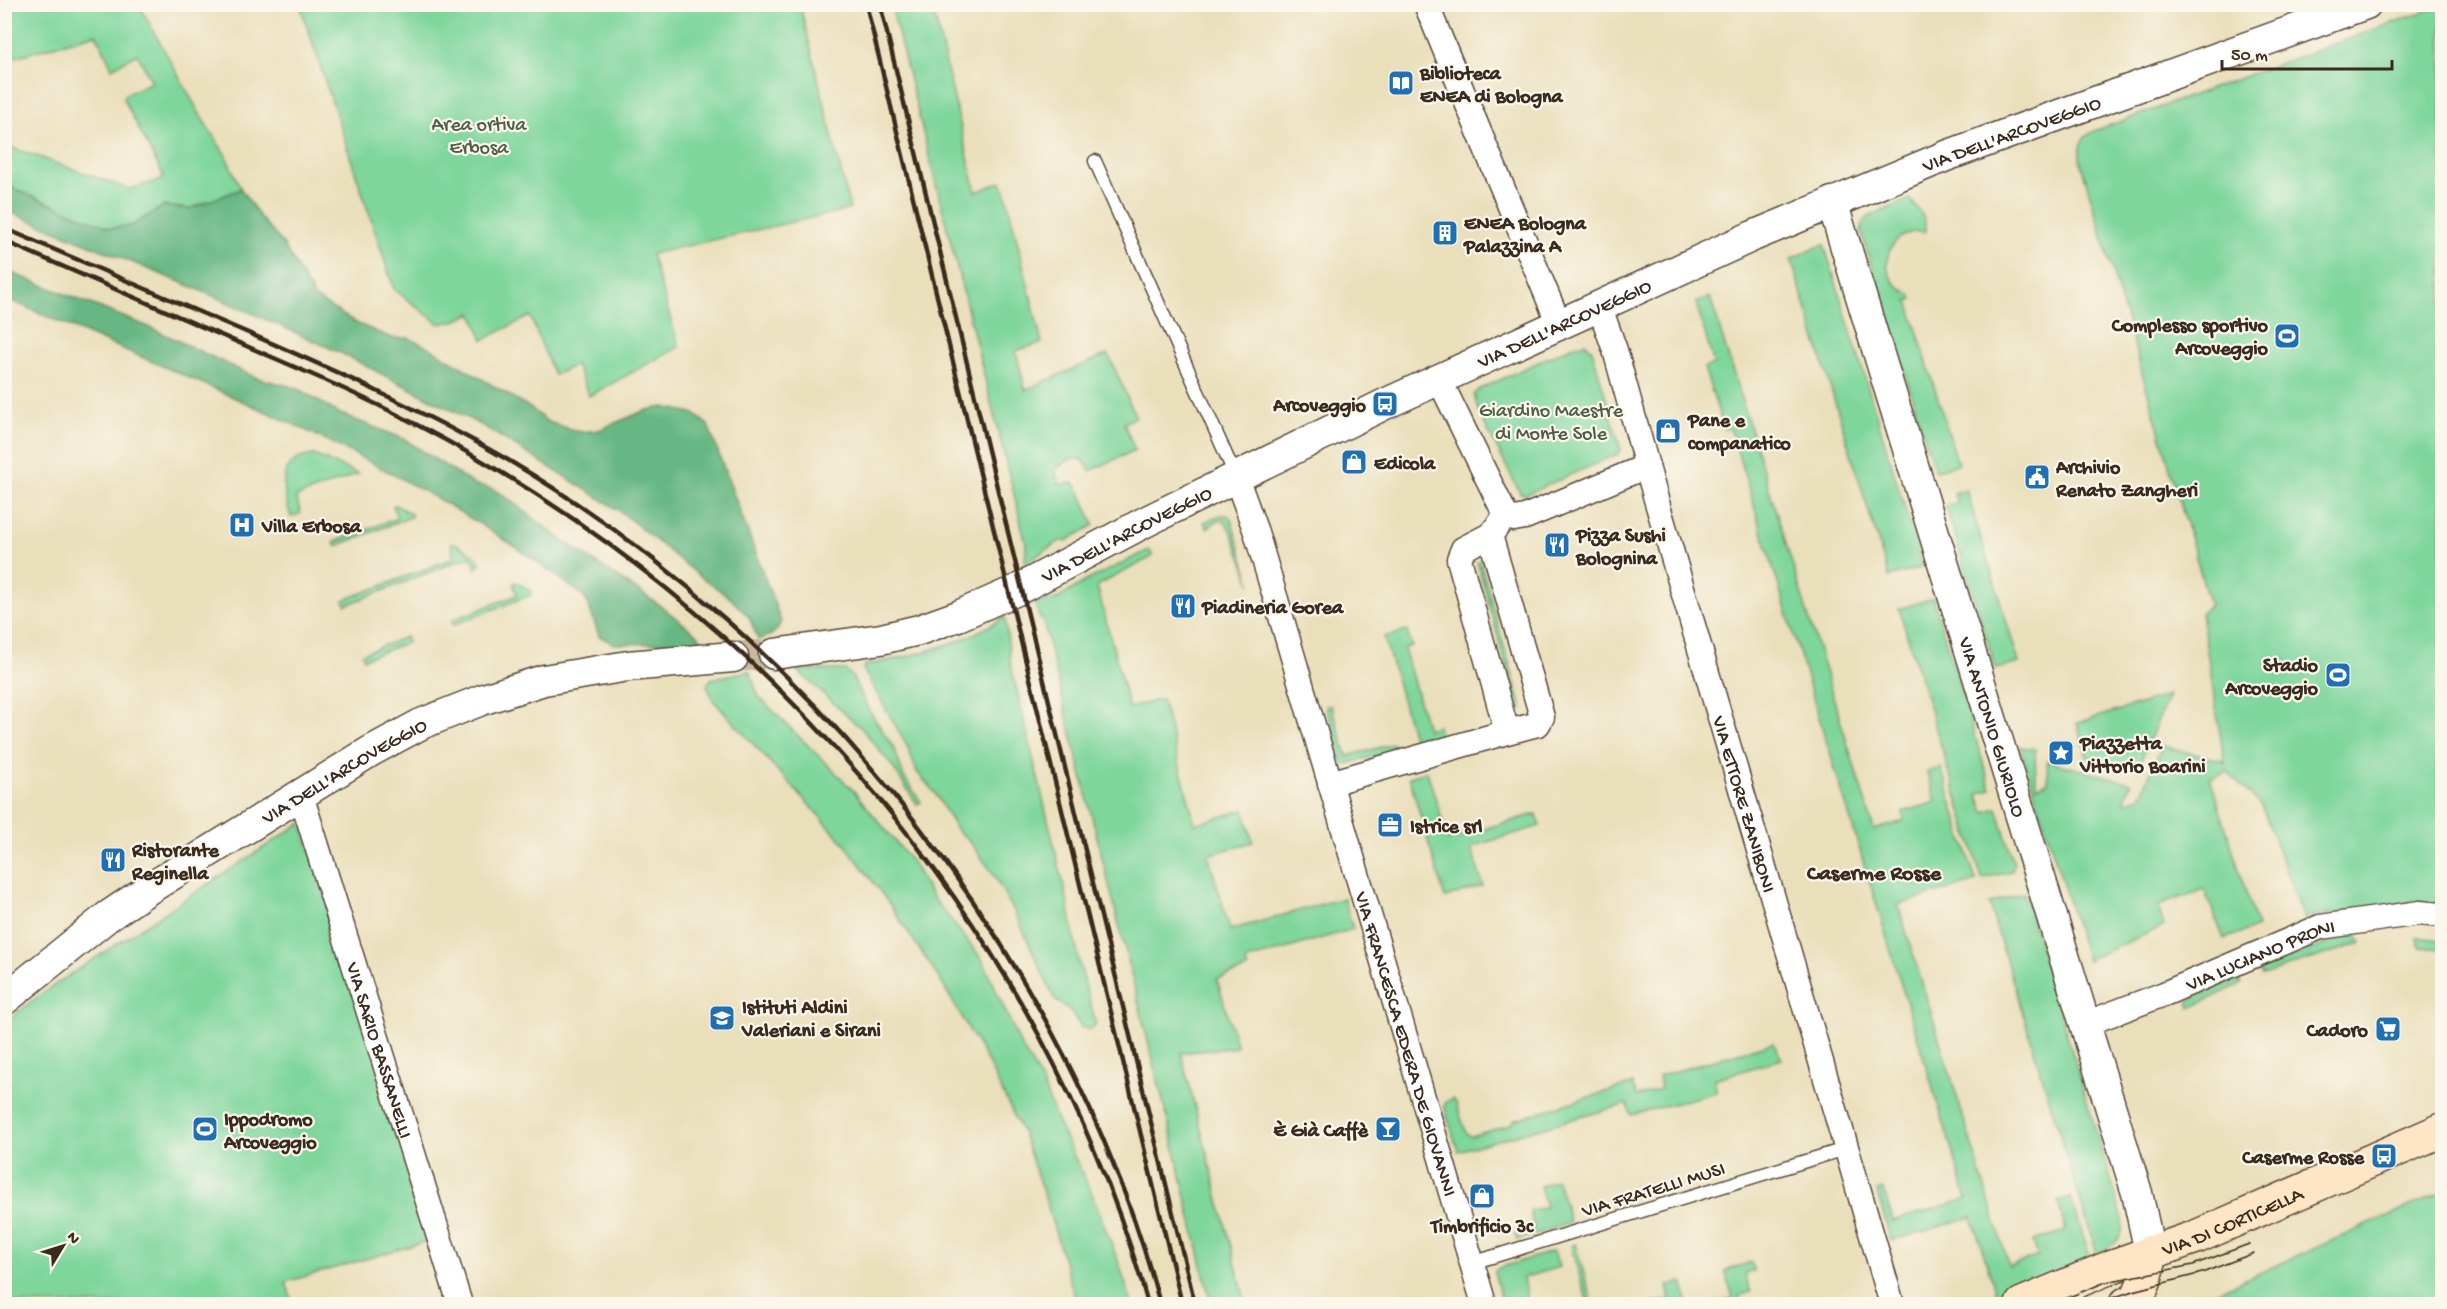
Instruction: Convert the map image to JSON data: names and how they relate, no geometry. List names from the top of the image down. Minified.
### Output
{"streets":{"main road":["VIA DI CORTICELLA"],"street":["VIA DELL'ARCOVEGGIO","VIA ANTONIO GIURIOLO","VIA ETTORE ZANIBONI","VIA LUCIANO PRONI","VIA FRANCESCA EDERA DE GIOVANNI","VIA SARIO BASSANELLI"],"lane":["VIA FRATELLI MUSI"]},"crossings":[["VIA DELL'ARCOVEGGIO","VIA ANTONIO GIURIOLO"],["VIA DELL'ARCOVEGGIO","VIA ETTORE ZANIBONI"],["VIA DELL'ARCOVEGGIO","VIA FRANCESCA EDERA DE GIOVANNI"],["VIA DELL'ARCOVEGGIO","VIA SARIO BASSANELLI"],["VIA ANTONIO GIURIOLO","VIA LUCIANO PRONI"],["VIA ANTONIO GIURIOLO","VIA DI CORTICELLA"],["VIA ETTORE ZANIBONI","VIA FRATELLI MUSI"],["VIA FRANCESCA EDERA DE GIOVANNI","VIA FRATELLI MUSI"]],"districts":["Caserme Rosse"],"parks":["Area ortiva Erbosa","Giardino Maestre di Monte Sole"],"places":{"library":["Biblioteca ENEA di Bologna"],"building":["ENEA Bologna Palazzina A"],"sports":["Complesso sportivo Arcoveggio","Stadio Arcoveggio","Ippodromo Arcoveggio"],"bus stop":["Arcoveggio","Caserme Rosse"],"shop":["Pane e companatico","Edicola","Timbrificio 3c"],"public building":["Archivio Renato Zangheri"],"hospital":["Villa Erbosa"],"restaurant":["Pizza Sushi Bolognina","Piadineria Gorea","Ristorante Reginella"],"place":["Piazzetta Vittorio Boarini"],"office":["Istrice srl"],"school or university":["Istituti Aldini Valeriani e Sirani"],"supermarket":["Cadoro"],"bar":["È Già Caffè"]},"scale_bar":"50 m","north":"top right"}
